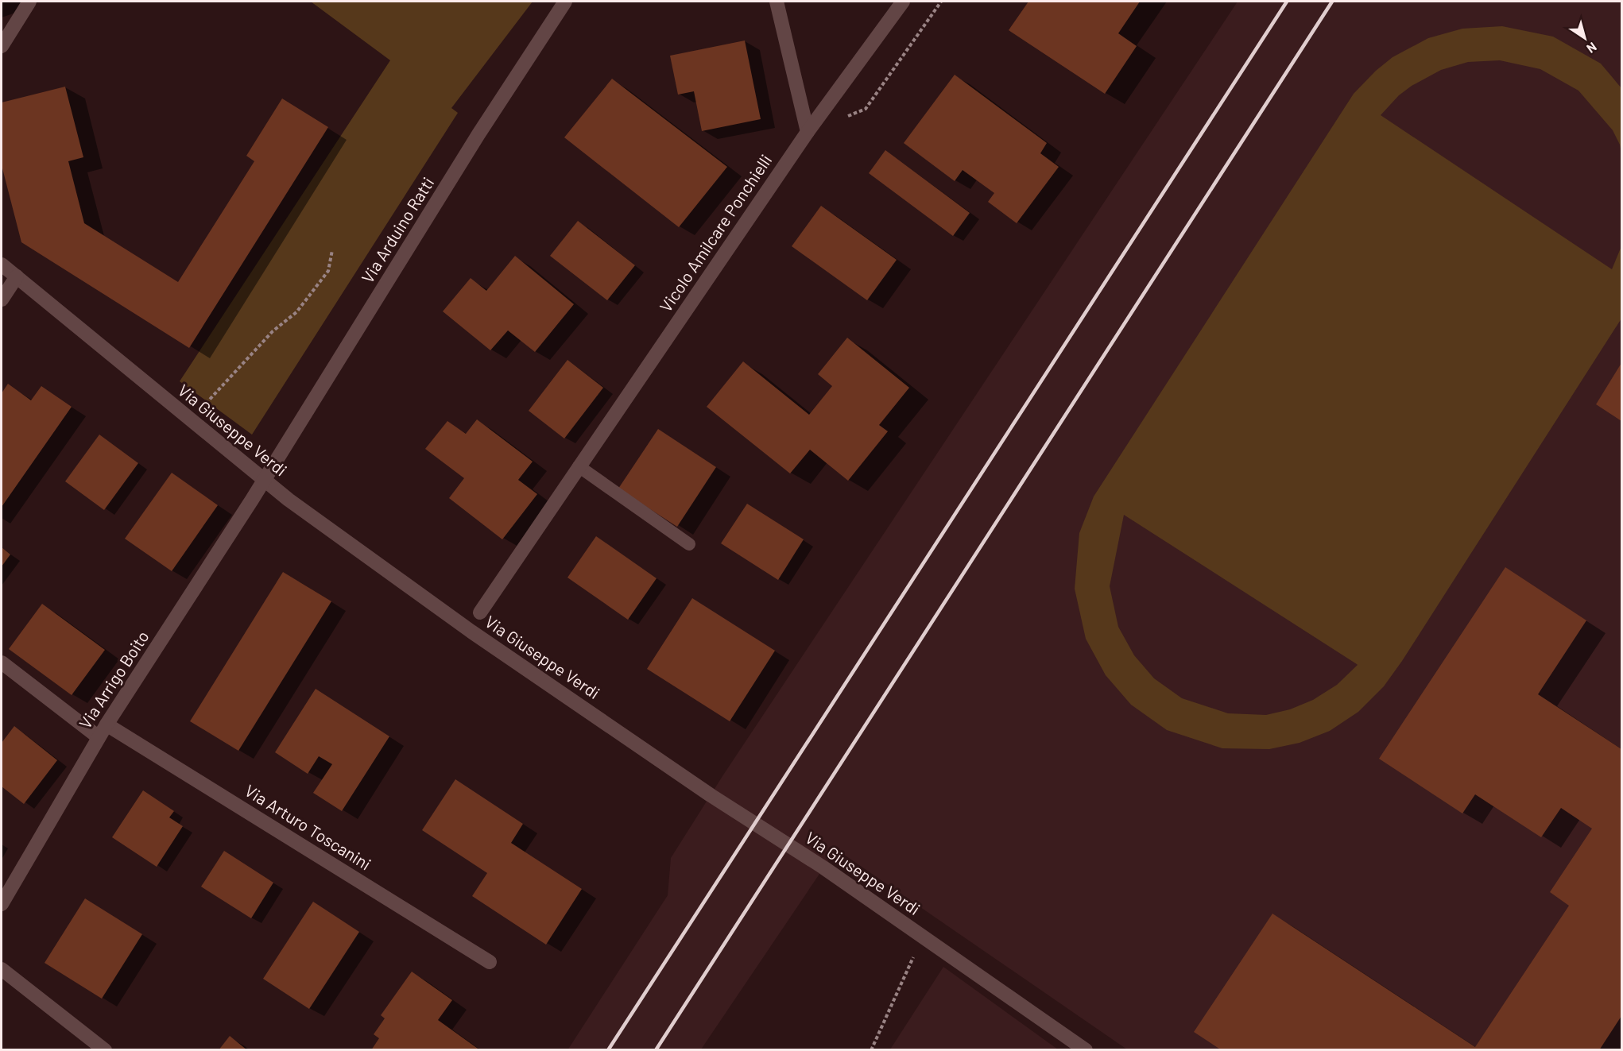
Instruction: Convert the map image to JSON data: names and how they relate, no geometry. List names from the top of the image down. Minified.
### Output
{"streets":{"street":["Via Arduino Ratti","Vicolo Amilcare Ponchielli","Via Giuseppe Verdi","Via Arrigo Boito","Via Arturo Toscanini"]},"crossings":[["Via Arduino Ratti","Via Giuseppe Verdi"],["Via Arduino Ratti","Via Arrigo Boito"],["Via Giuseppe Verdi","Via Arrigo Boito"],["Via Arrigo Boito","Via Arturo Toscanini"]],"north":"bottom right"}
